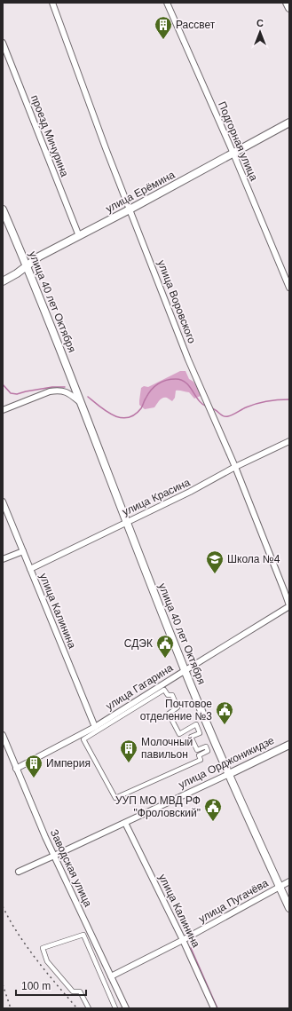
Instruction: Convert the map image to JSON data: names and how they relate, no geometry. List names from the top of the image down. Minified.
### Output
{"streets":{"street":["проезд Мичурина","Подгорная улица","улица Ерёмина","улица 40 лет Октября","улица Воровского","улица Красина","улица Калинина","улица Гагарина","улица Орджоникидзе","Заводская улица","улица Пугачёва"]},"crossings":[["проезд Мичурина","улица Ерёмина"],["Подгорная улица","улица Ерёмина"],["улица Ерёмина","улица 40 лет Октября"],["улица Ерёмина","улица Воровского"],["улица 40 лет Октября","улица Красина"],["улица 40 лет Октября","улица Гагарина"],["улица 40 лет Октября","улица Орджоникидзе"],["улица 40 лет Октября","улица Пугачёва"],["улица Воровского","улица Красина"],["улица Воровского","улица Гагарина"],["улица Красина","улица Калинина"],["улица Калинина","улица Гагарина"],["улица Калинина","улица Орджоникидзе"],["улица Калинина","улица Пугачёва"],["улица Гагарина","Заводская улица"],["улица Орджоникидзе","Заводская улица"],["Заводская улица","улица Пугачёва"]],"places":{"building":["Рассвет","Молочный павильон","Империя"],"school or university":["Школа №4"],"public building":["СДЭК","Почтовое отделение №3","УУП МО МВД РФ \"Фроловский\""]},"scale_bar":"100 m","north":"top"}
